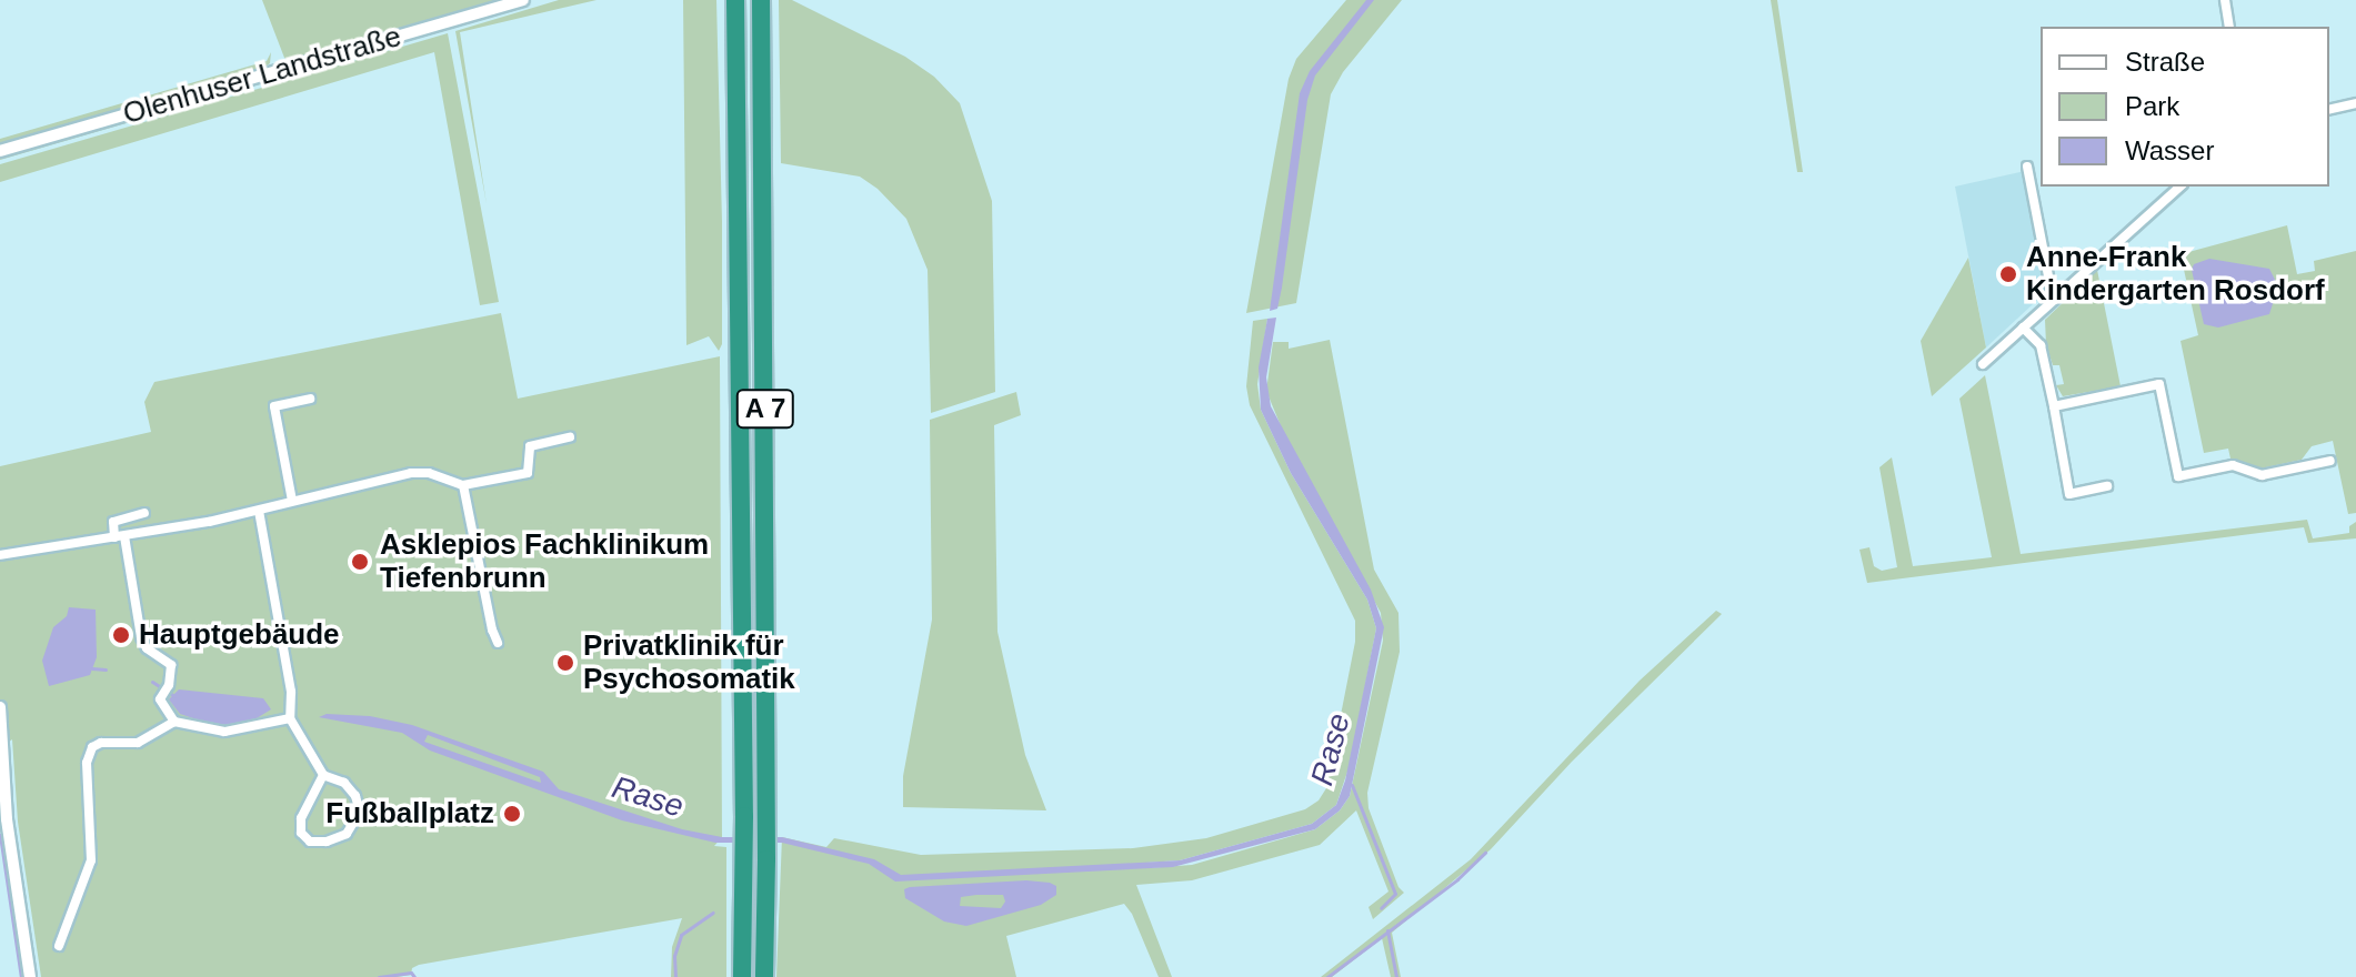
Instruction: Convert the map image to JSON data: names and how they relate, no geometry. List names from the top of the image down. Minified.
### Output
{"streets":{"highway":["A 7"],"street":["Olenhuser Landstraße"]},"water":["Rase"],"places":["Anne-Frank Kindergarten Rosdorf","Asklepios Fachklinikum Tiefenbrunn","Hauptgebäude","Privatklinik für Psychosomatik","Fußballplatz"],"legend":["Straße","Park","Wasser"]}
